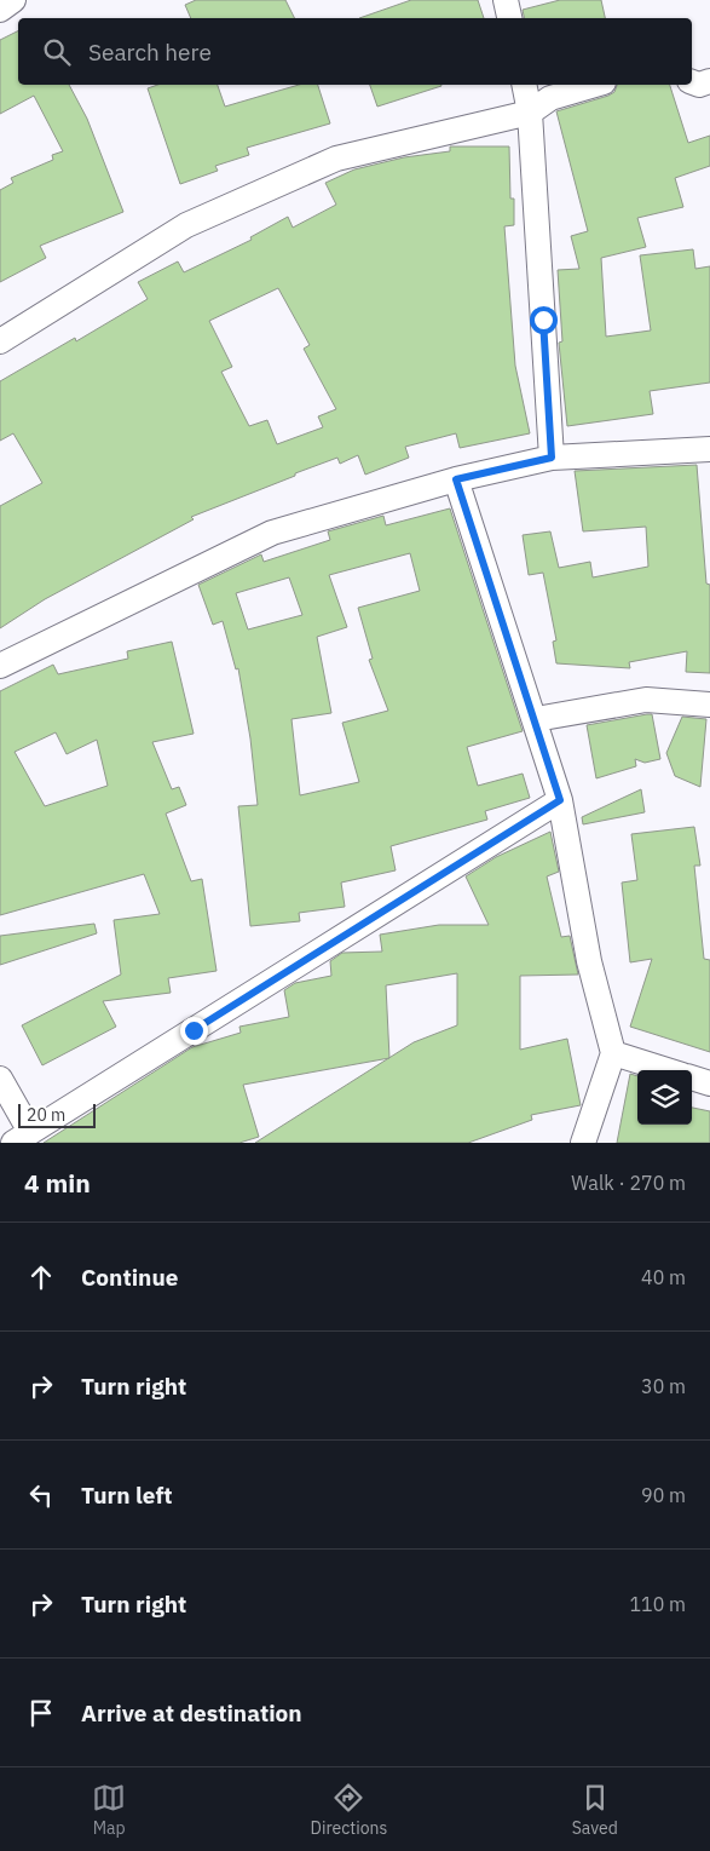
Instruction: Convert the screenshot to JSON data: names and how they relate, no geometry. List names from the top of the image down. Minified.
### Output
{"scale_bar":"20 m","page":{"search":"Search here","scale":"20 m","heading":["4 min","Walk · 270 m"],"list":[["Continue","40 m"],["Turn right","30 m"],["Turn left","90 m"],["Turn right","110 m"],"Arrive at destination"],"nav":["Map","Directions","Saved"]}}
